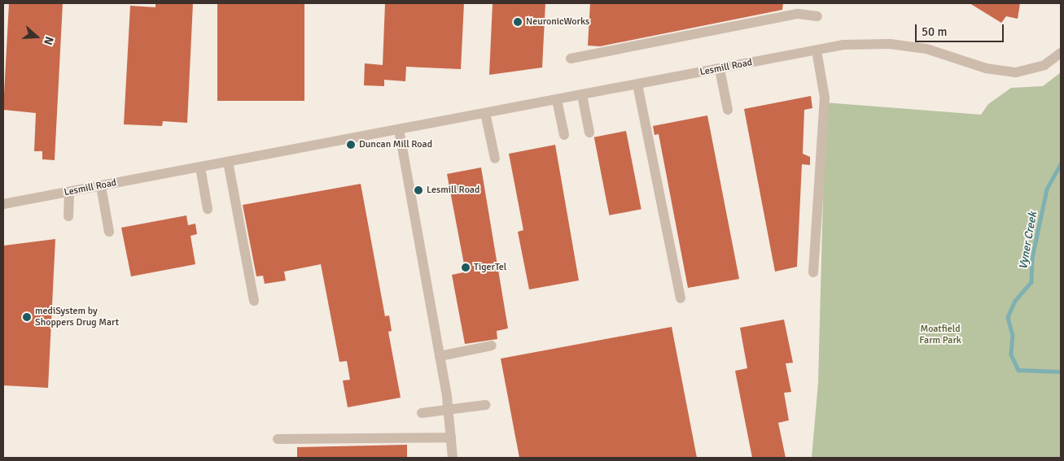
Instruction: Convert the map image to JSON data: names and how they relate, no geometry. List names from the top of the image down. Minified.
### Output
{"streets":{"street":["Lesmill Road"]},"water":["Vyner Creek"],"parks":["Moatfield Farm Park"],"places":["NeuronicWorks","Duncan Mill Road","Lesmill Road","TigerTel","mediSystem by Shoppers Drug Mart"],"scale_bar":"50 m","north":"right"}
